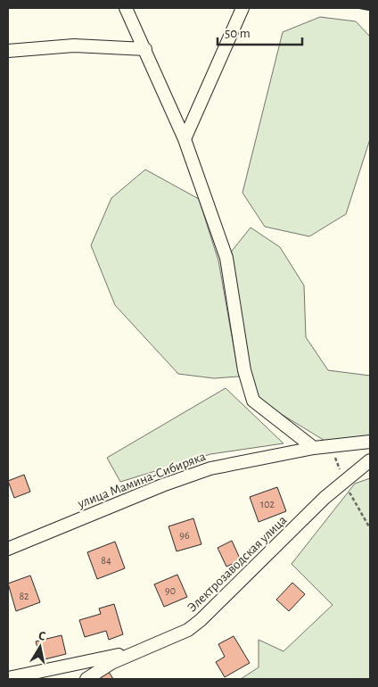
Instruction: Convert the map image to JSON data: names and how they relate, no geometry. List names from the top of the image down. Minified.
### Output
{"streets":{"street":["улица Мамина-Сибиряка","Электрозаводская улица"]},"house_numbers":["102","96","84","90","82"],"scale_bar":"50 m","north":"top"}
